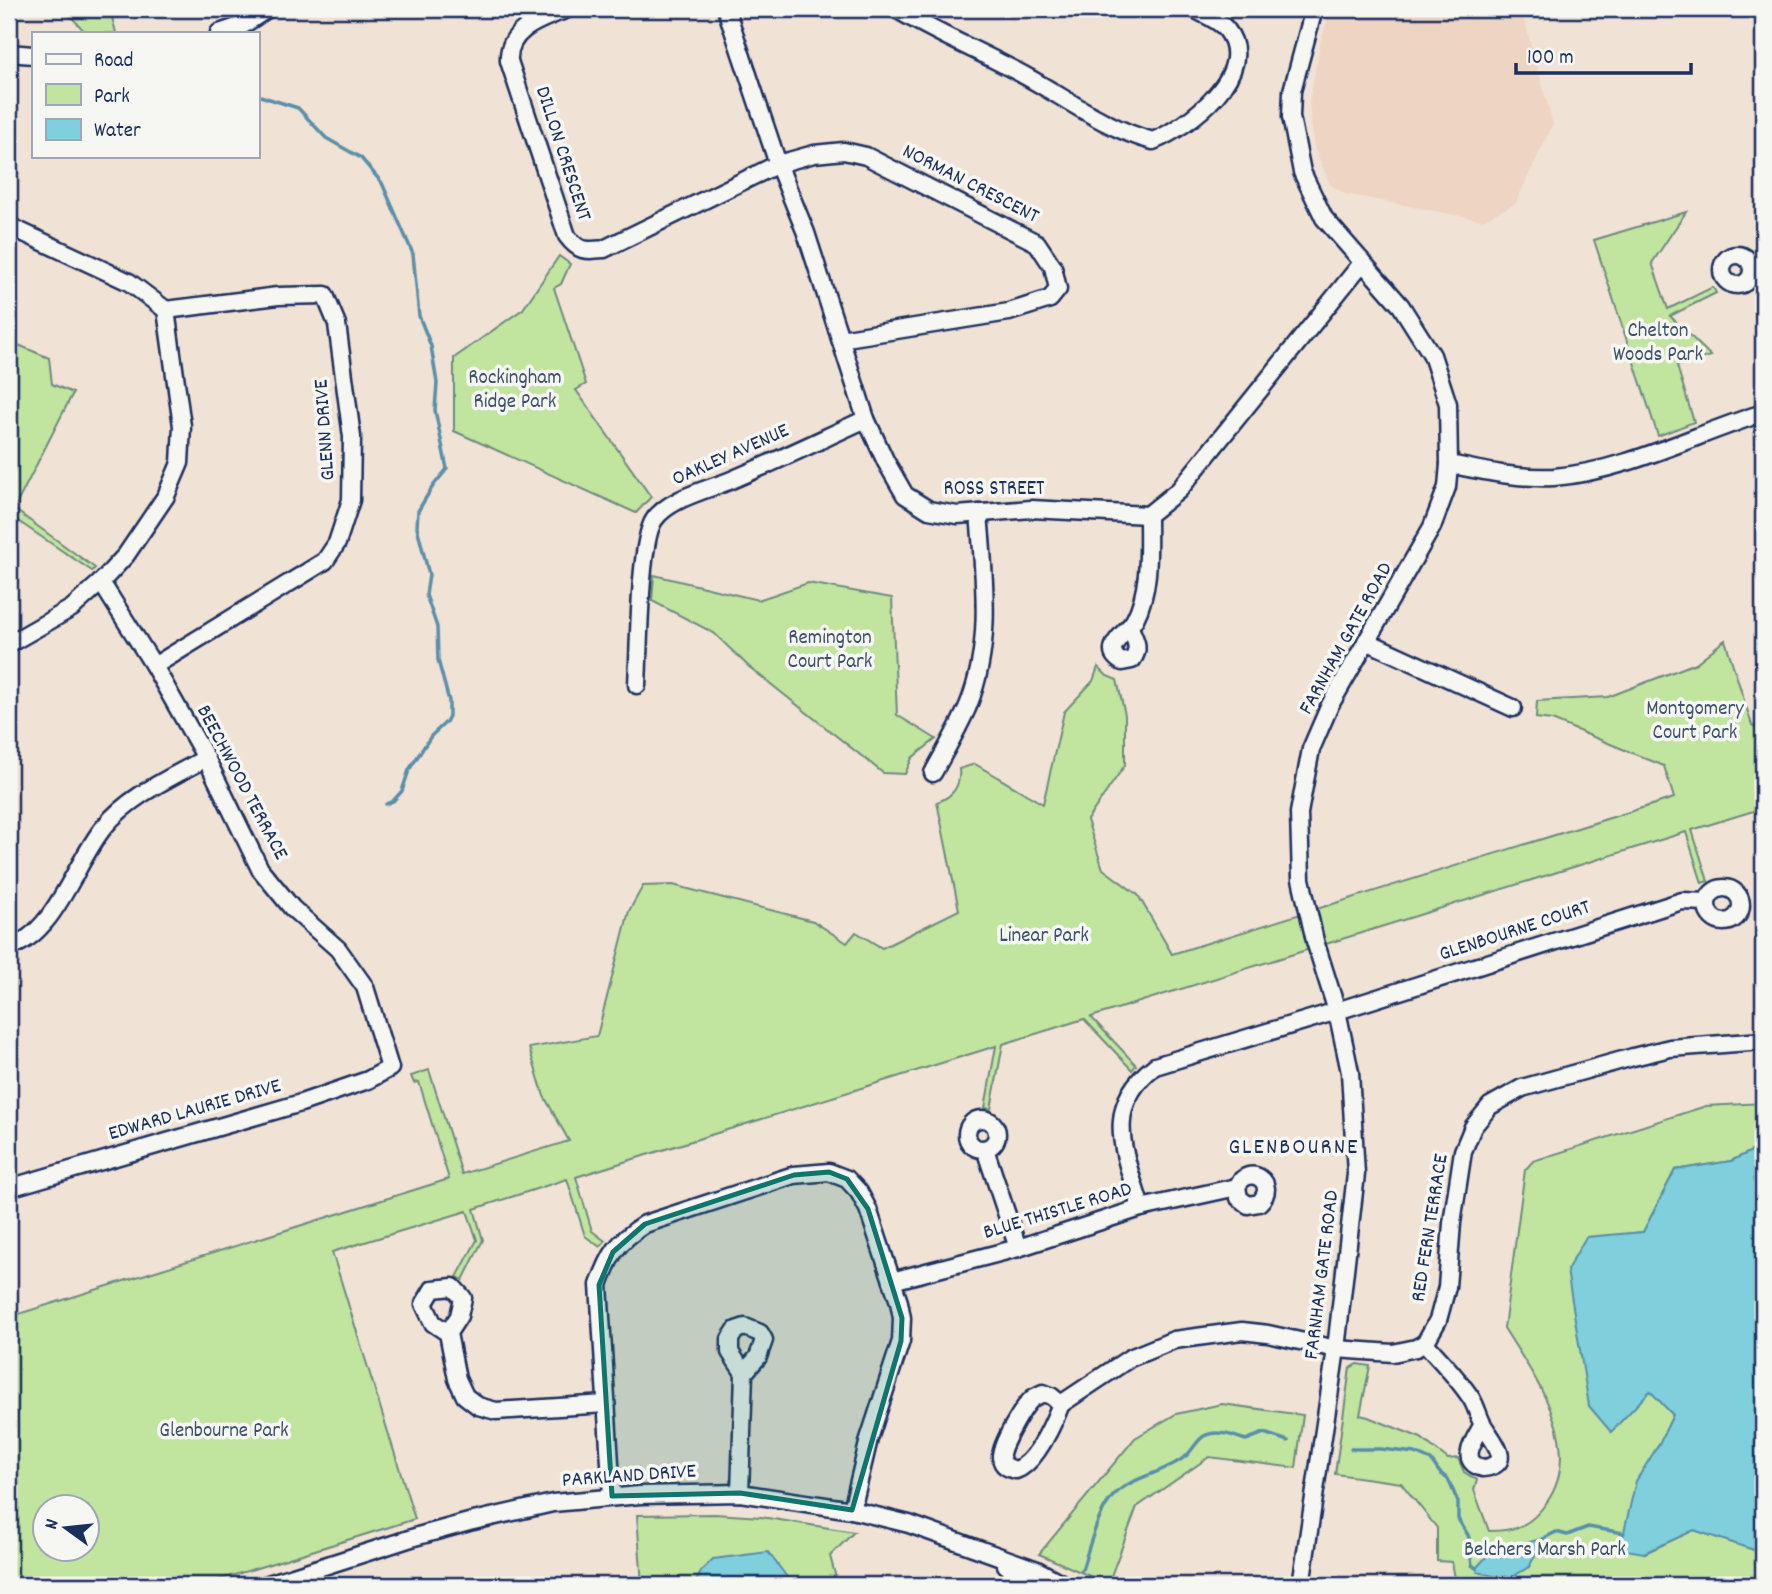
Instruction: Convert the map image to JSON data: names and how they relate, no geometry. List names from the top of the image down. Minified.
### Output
{"streets":{"street":["DILLON CRESCENT","NORMAN CRESCENT","GLENN DRIVE","OAKLEY AVENUE","ROSS STREET","FARNHAM GATE ROAD","BEECHWOOD TERRACE","GLENBOURNE COURT","EDWARD LAURIE DRIVE","BLUE THISTLE ROAD","RED FERN TERRACE","PARKLAND DRIVE"]},"crossings":[["DILLON CRESCENT","NORMAN CRESCENT"],["DILLON CRESCENT","ROSS STREET"],["NORMAN CRESCENT","ROSS STREET"],["GLENN DRIVE","BEECHWOOD TERRACE"],["OAKLEY AVENUE","ROSS STREET"],["FARNHAM GATE ROAD","GLENBOURNE COURT"],["BEECHWOOD TERRACE","EDWARD LAURIE DRIVE"],["GLENBOURNE COURT","BLUE THISTLE ROAD"]],"districts":["GLENBOURNE"],"parks":["Chelton Woods Park","Rockingham Ridge Park","Remington Court Park","Montgomery Court Park","Linear Park","Glenbourne Park","Belchers Marsh Park"],"legend":["Road","Park","Water"],"scale_bar":"100 m","north":"left"}
